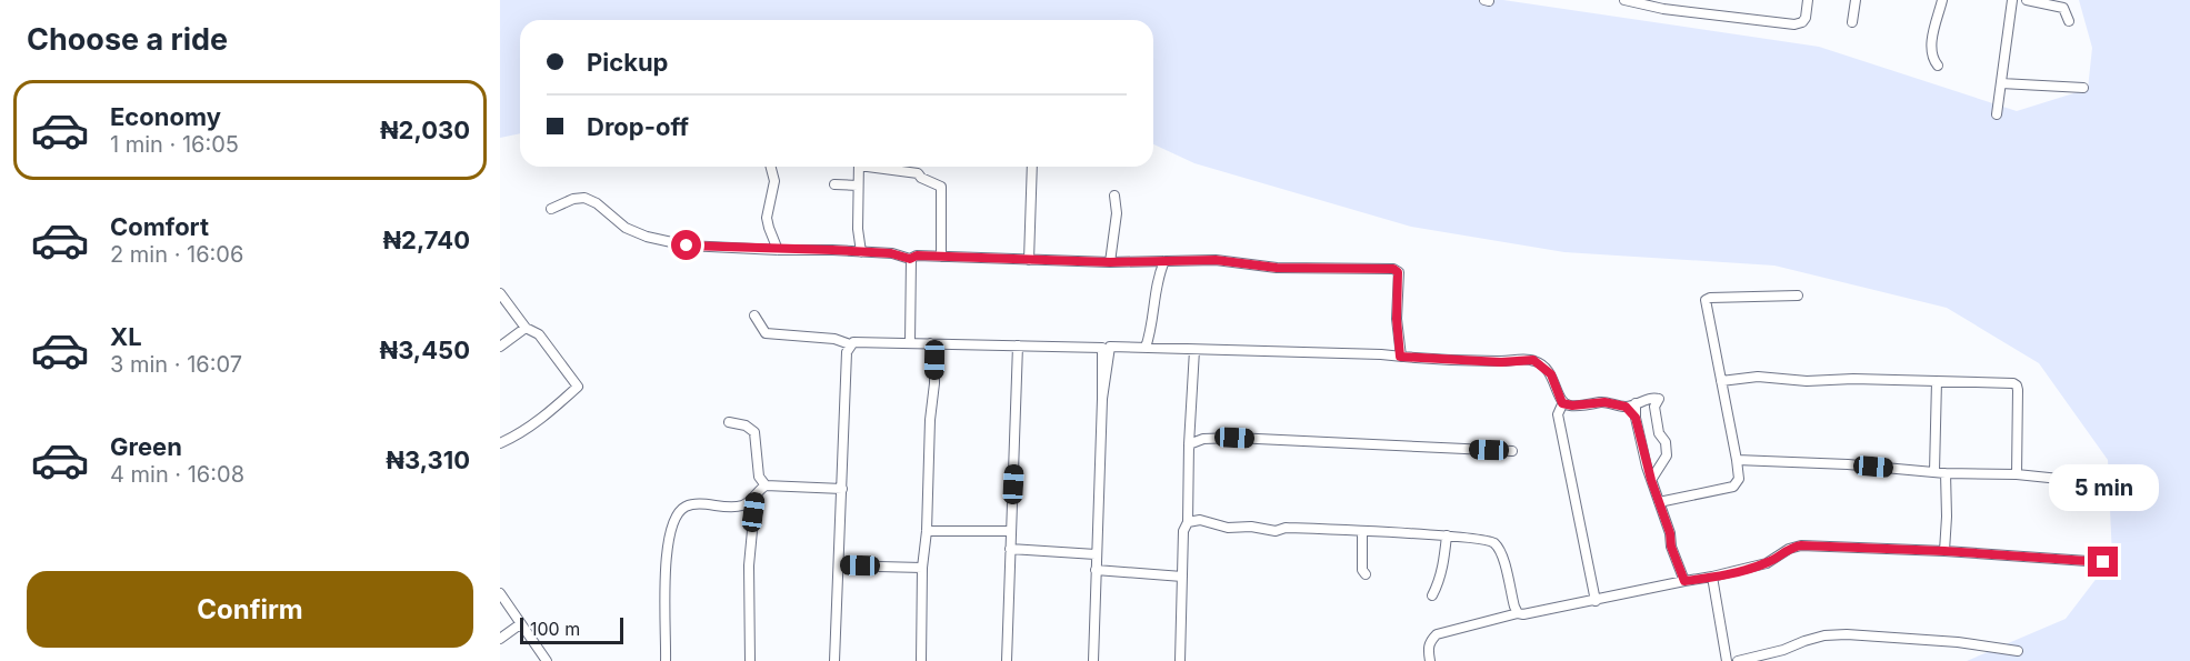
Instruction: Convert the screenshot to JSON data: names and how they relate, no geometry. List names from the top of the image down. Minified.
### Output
{"scale_bar":"100 m","page":{"heading":"Choose a ride","banner":["Pickup","Drop-off"],"list":[{"name":"Economy","note":"1 min · 16:05","value":"₦2,030"},{"name":"Comfort","note":"2 min · 16:06","value":"₦2,740"},{"name":"XL","note":"3 min · 16:07","value":"₦3,450"},{"name":"Green","note":"4 min · 16:08","value":"₦3,310"}],"bubble":"5 min","buttons":"Confirm","scale":"100 m"}}
